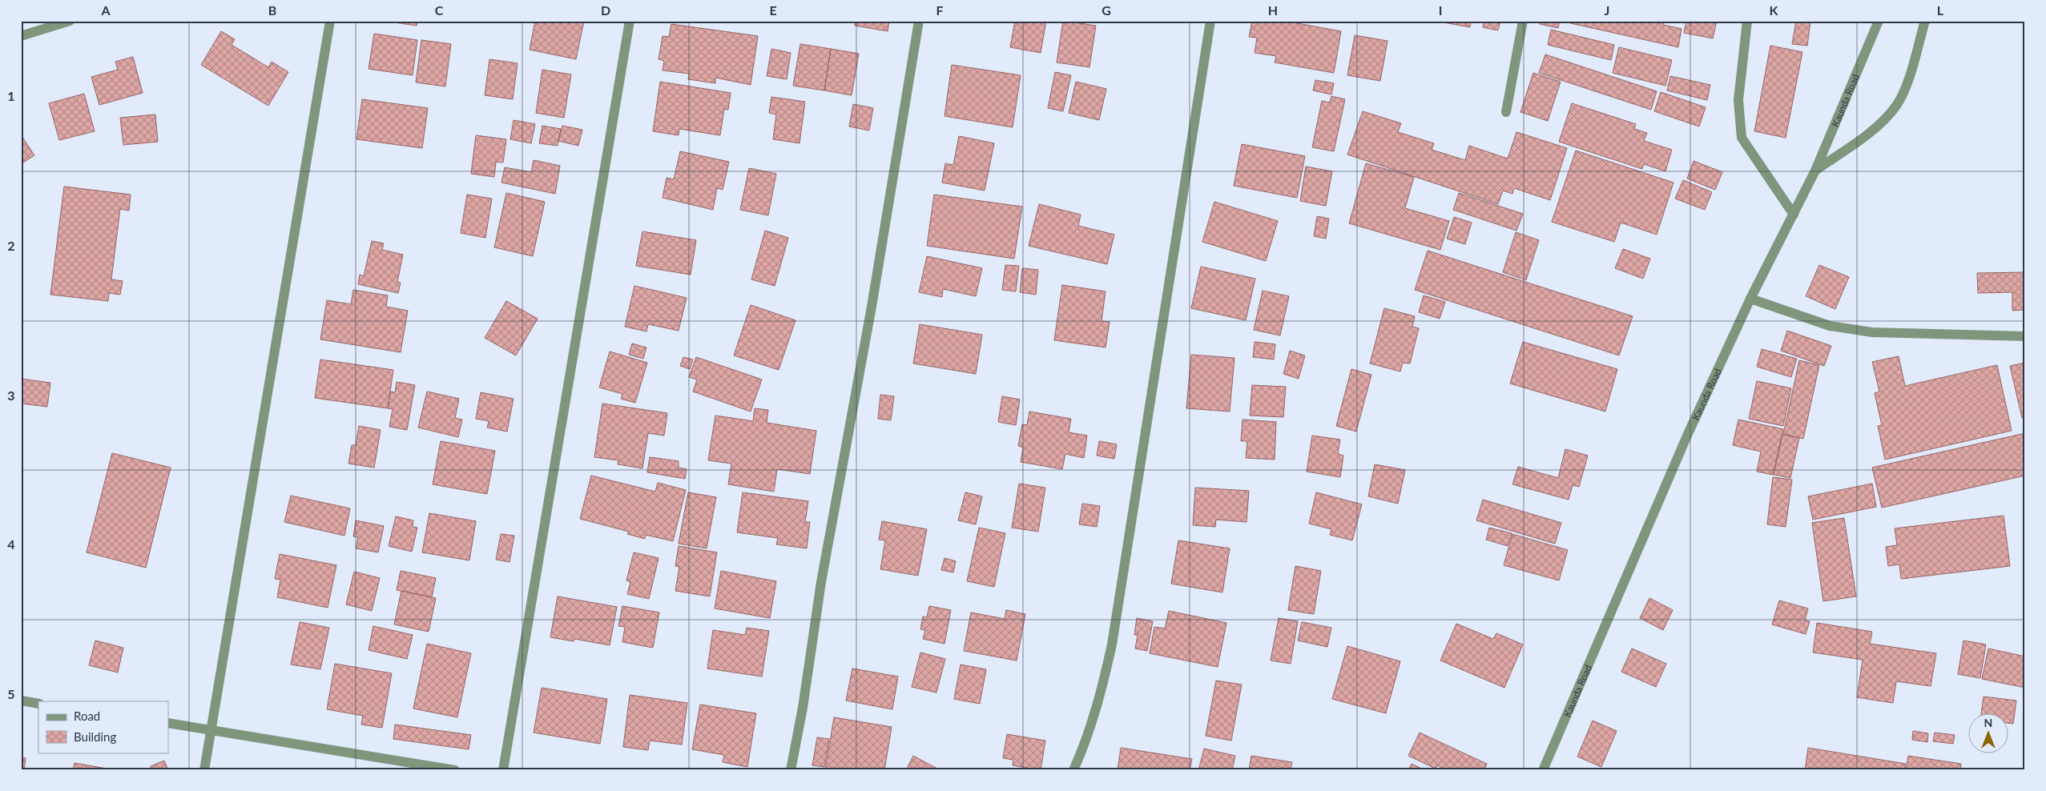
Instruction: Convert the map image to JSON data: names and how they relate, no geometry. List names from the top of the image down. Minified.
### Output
{"streets":{"street":["Kaunda Road"]},"legend":["Road","Building"],"north":"top","grid":{"columns":["A","B","C","D","E","F","G","H","I","J","K","L"],"rows":["1","2","3","4","5"]}}
